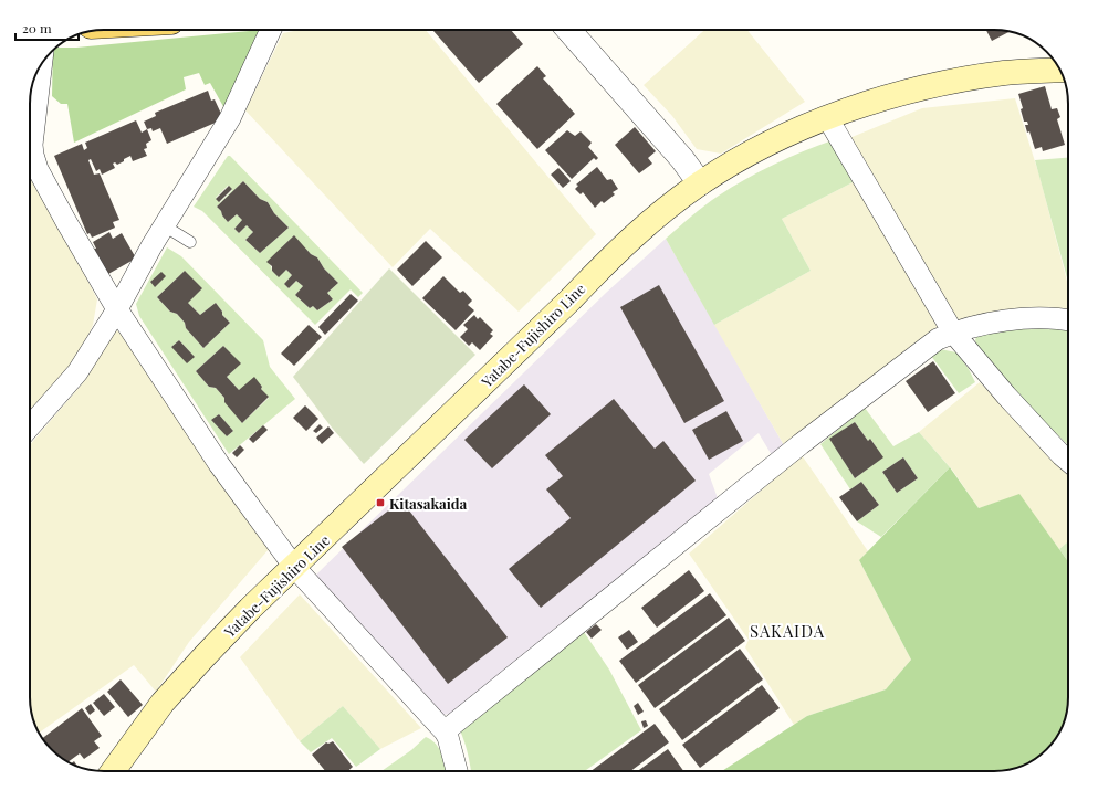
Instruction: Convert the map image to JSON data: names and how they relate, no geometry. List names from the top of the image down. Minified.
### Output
{"streets":{"main road":["Yatabe-Fujishiro Line"]},"districts":["SAKAIDA"],"places":{"transit":["Kitasakaida"]},"scale_bar":"20 m"}
